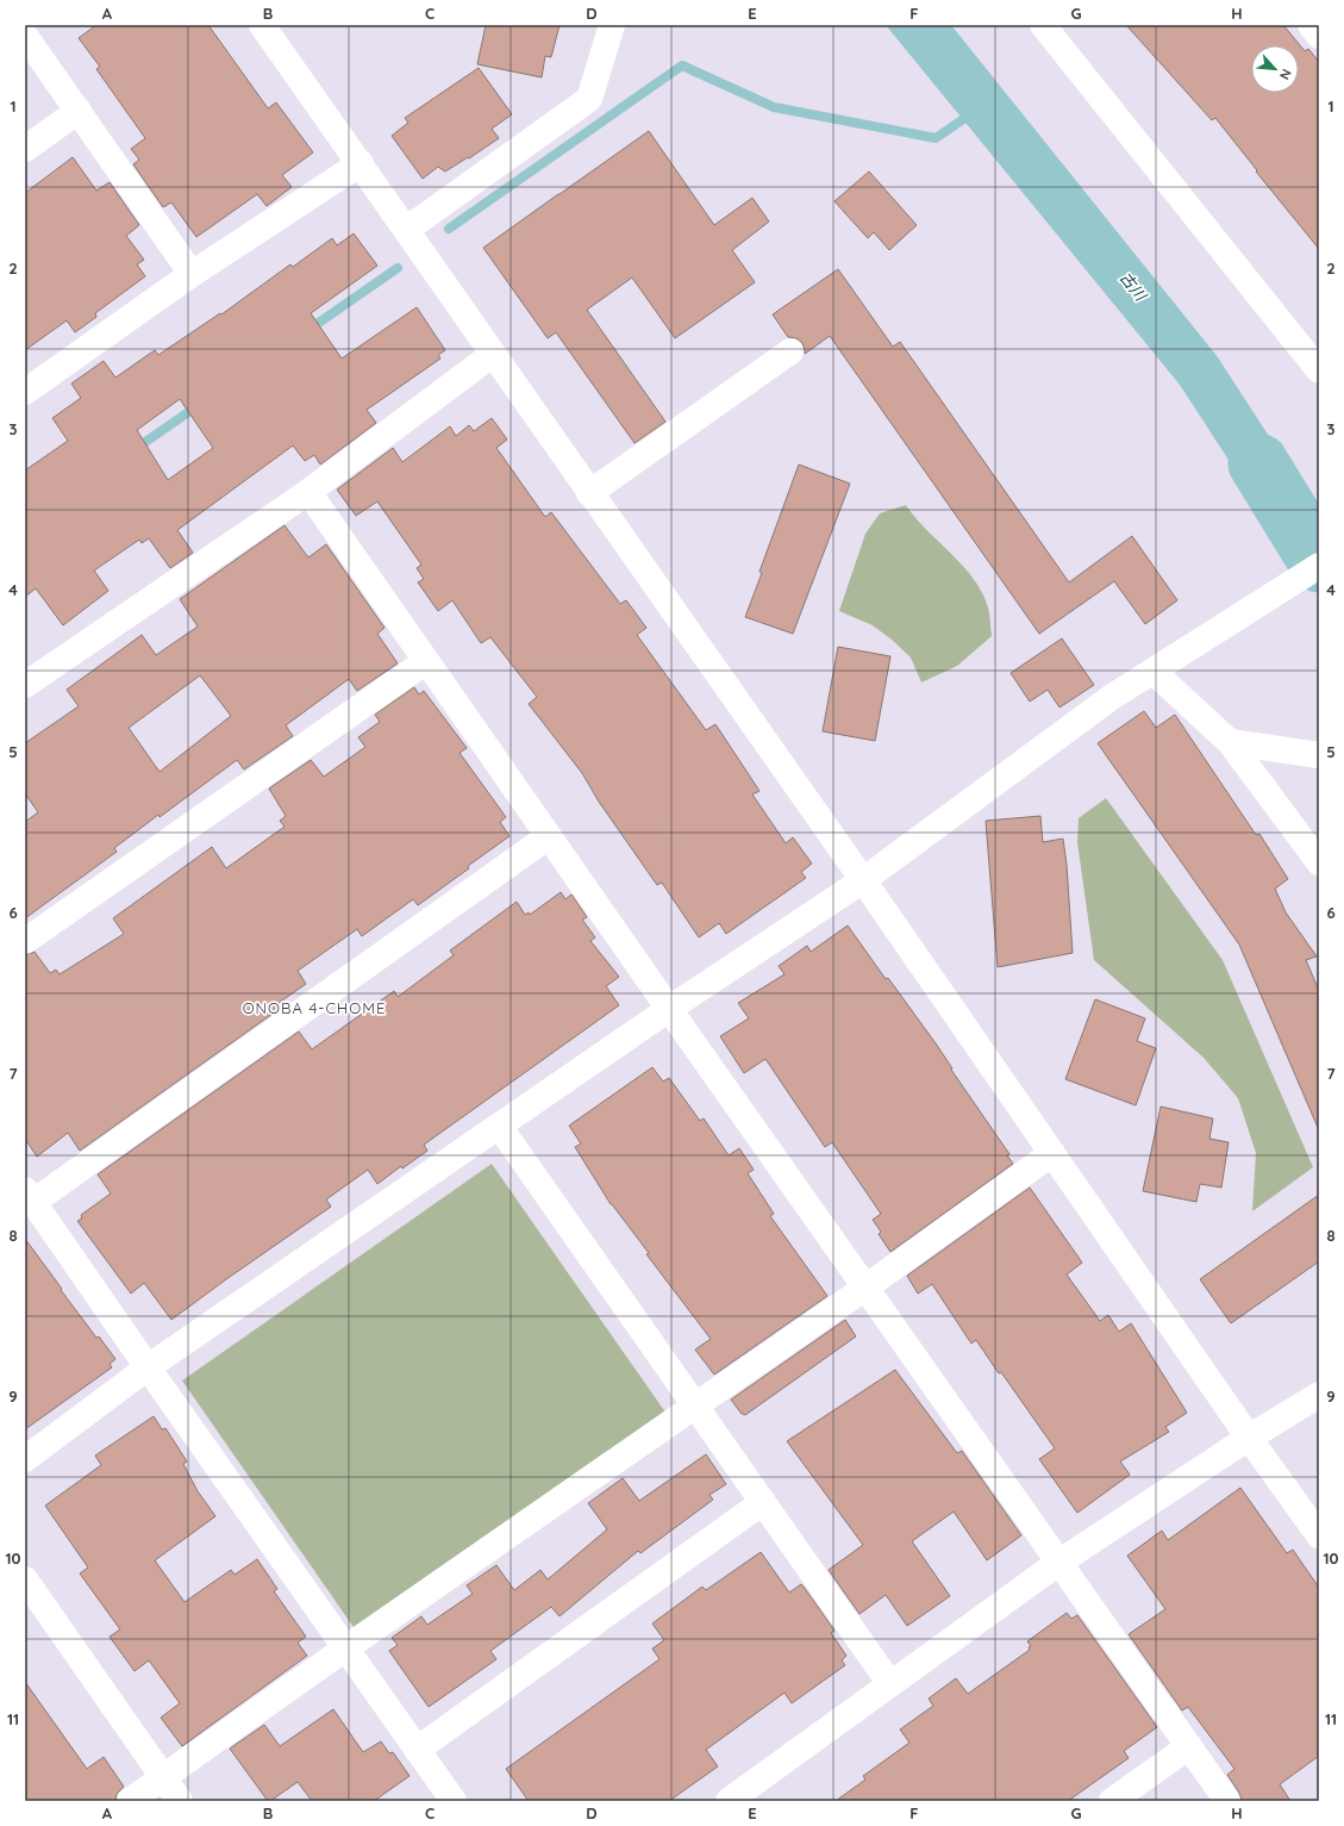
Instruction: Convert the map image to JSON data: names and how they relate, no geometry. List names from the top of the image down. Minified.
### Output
{"districts":["ONOBA 4-CHOME"],"water":["古川"],"north":"bottom right","grid":{"columns":["A","B","C","D","E","F","G","H"],"rows":["1","2","3","4","5","6","7","8","9","10","11"]}}
